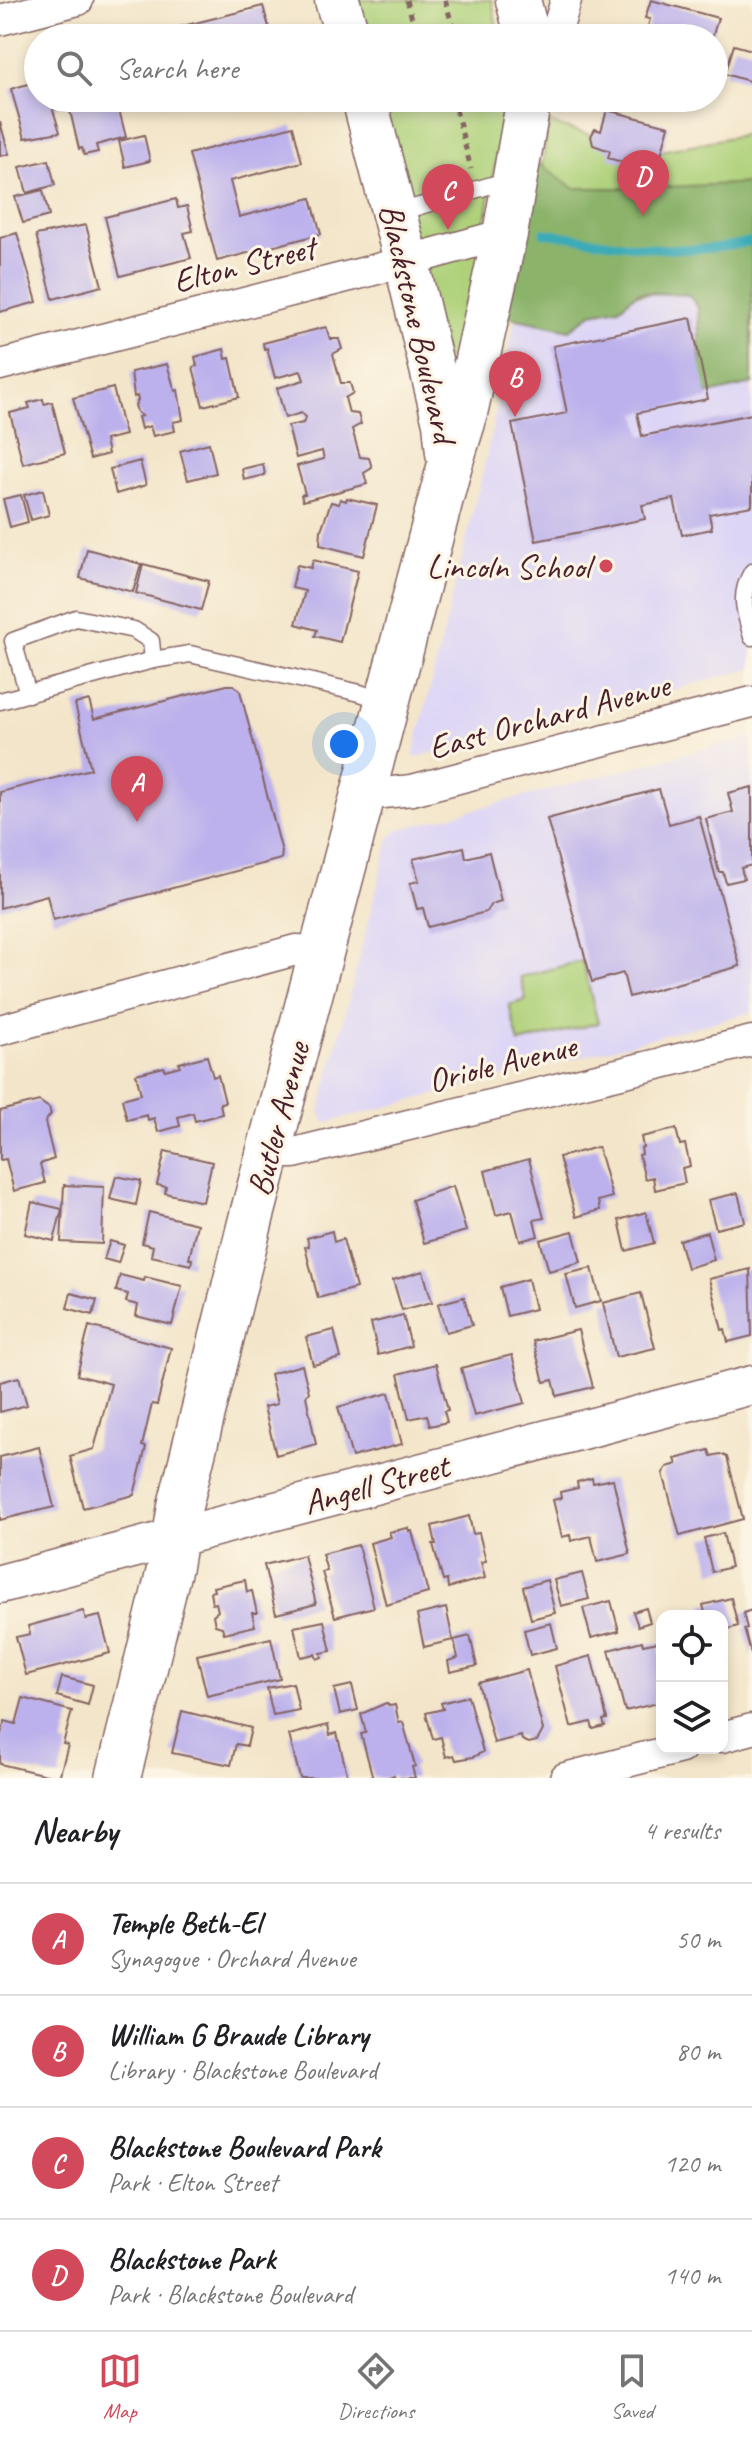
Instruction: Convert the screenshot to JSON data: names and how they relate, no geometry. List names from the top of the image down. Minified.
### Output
{"streets":{"main road":["Blackstone Boulevard","Butler Avenue"],"street":["Elton Street","East Orchard Avenue","Oriole Avenue","Angell Street"]},"crossings":[["Elton Street","Blackstone Boulevard"],["Blackstone Boulevard","Butler Avenue"],["East Orchard Avenue","Butler Avenue"],["Oriole Avenue","Butler Avenue"],["Butler Avenue","Angell Street"]],"places":["Lincoln School"],"page":{"search":"Search here","pins":["D","C","B","A"],"heading":["Nearby","4 results"],"list":[{"mark":"A","name":"Temple Beth-El","note":"Synagogue · Orchard Avenue","value":"50 m"},{"mark":"B","name":"William G Braude Library","note":"Library · Blackstone Boulevard","value":"80 m"},{"mark":"C","name":"Blackstone Boulevard Park","note":"Park · Elton Street","value":"120 m"},{"mark":"D","name":"Blackstone Park","note":"Park · Blackstone Boulevard","value":"140 m"}],"nav":["Map","Directions","Saved"]}}
